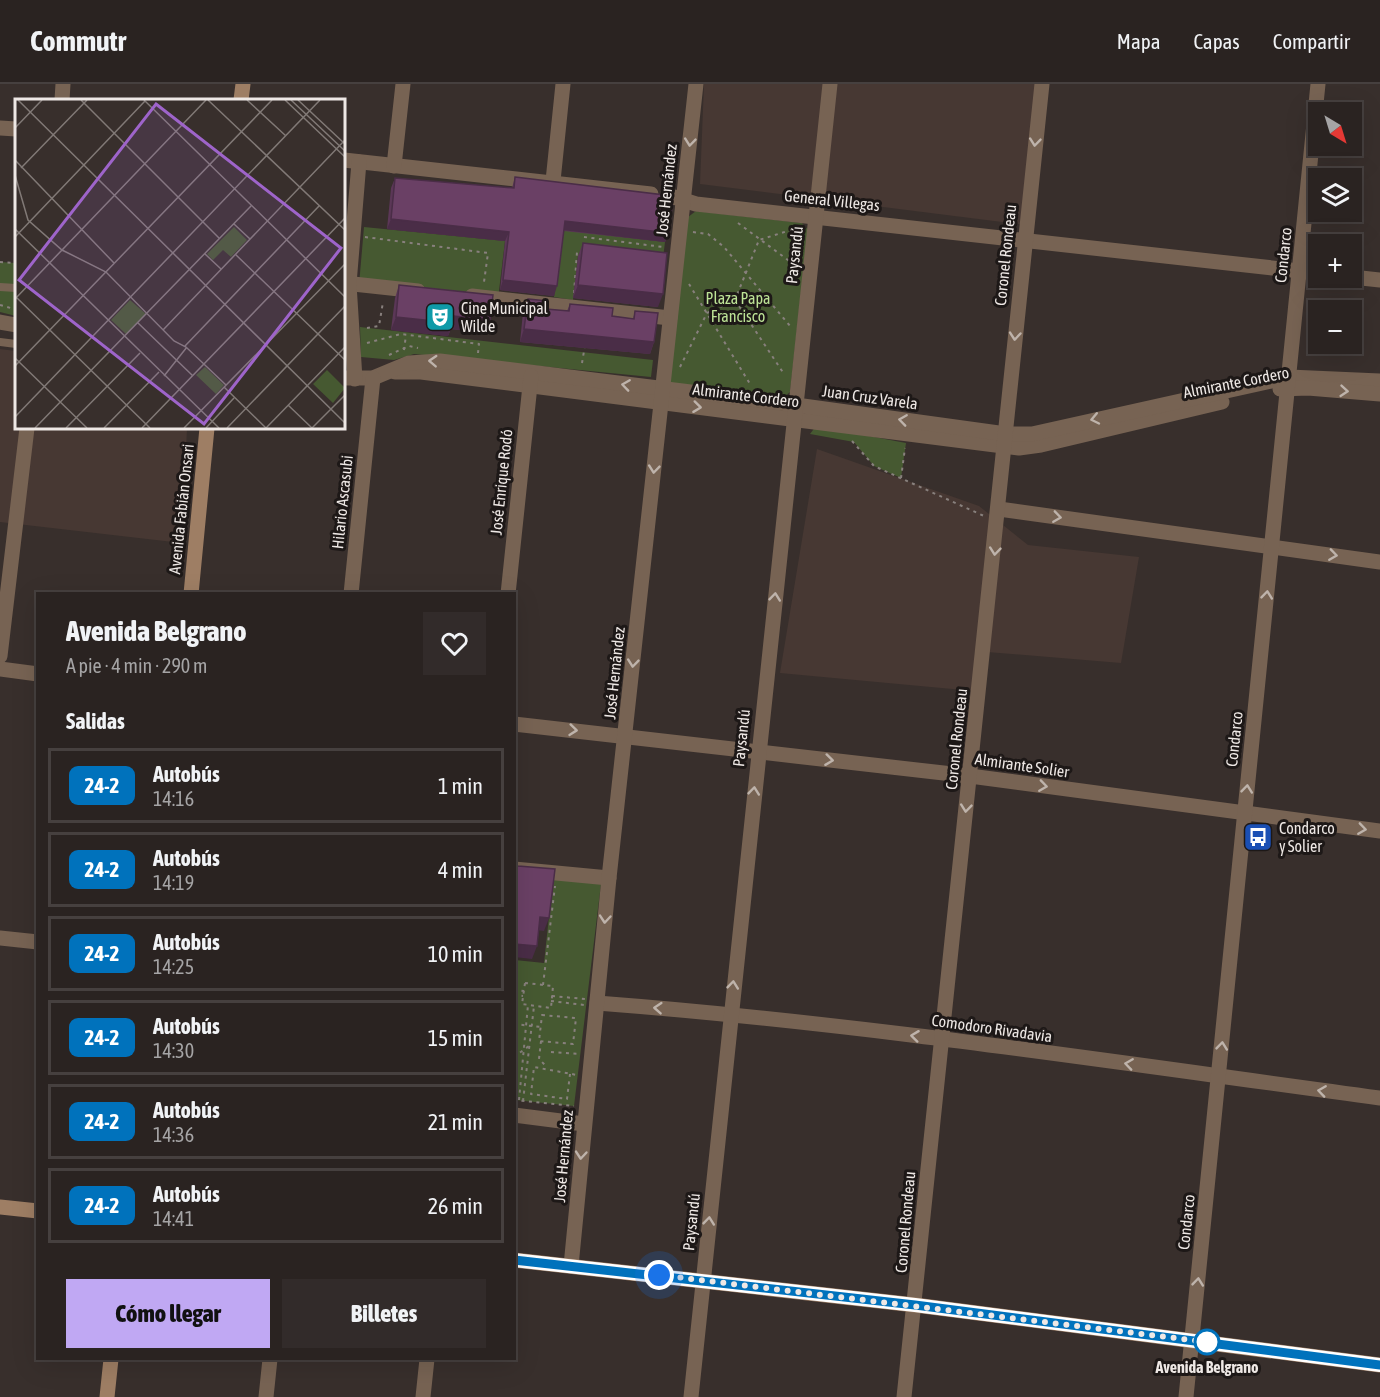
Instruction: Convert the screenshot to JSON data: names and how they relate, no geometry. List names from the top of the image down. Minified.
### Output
{"streets":{"street":["José Hernández","General Villegas","Paysandú","Coronel Rondeau","Condarco","Almirante Cordero","José Enrique Rodó","Hilario Ascasubi","Avenida Fabián Onsari","Almirante Solier","Comodoro Rivadavia"]},"crossings":[["José Hernández","General Villegas"],["José Hernández","Almirante Cordero"],["José Hernández","Almirante Solier"],["José Hernández","Comodoro Rivadavia"],["General Villegas","Paysandú"],["General Villegas","Coronel Rondeau"],["General Villegas","Condarco"],["Paysandú","Almirante Cordero"],["Paysandú","Almirante Solier"],["Paysandú","Comodoro Rivadavia"],["Coronel Rondeau","Almirante Cordero"],["Coronel Rondeau","Almirante Solier"],["Coronel Rondeau","Comodoro Rivadavia"],["Condarco","Almirante Cordero"],["Condarco","Almirante Solier"],["Condarco","Comodoro Rivadavia"],["Almirante Cordero","José Enrique Rodó"]],"one_way":["José Hernández","Paysandú","Coronel Rondeau","Condarco","Almirante Solier","Comodoro Rivadavia"],"parks":["Plaza Papa Francisco"],"places":{"theatre":["Cine Municipal Wilde"],"bus stop":["Condarco y Solier"],"other":["Avenida Belgrano"]},"lines":["bus line 24-2"],"north":"bottom right","page":{"header":"Commutr","nav":["Mapa","Capas","Compartir"],"map_buttons":["+","−"],"heading":[["Avenida Belgrano","A pie · 4 min · 290 m"],"Salidas"],"list":[{"mark":"24-2","name":"Autobús","note":"14:16","value":"1 min"},{"mark":"24-2","name":"Autobús","note":"14:19","value":"4 min"},{"mark":"24-2","name":"Autobús","note":"14:25","value":"10 min"},{"mark":"24-2","name":"Autobús","note":"14:30","value":"15 min"},{"mark":"24-2","name":"Autobús","note":"14:36","value":"21 min"},{"mark":"24-2","name":"Autobús","note":"14:41","value":"26 min"}],"buttons":["Cómo llegar","Billetes"]}}
